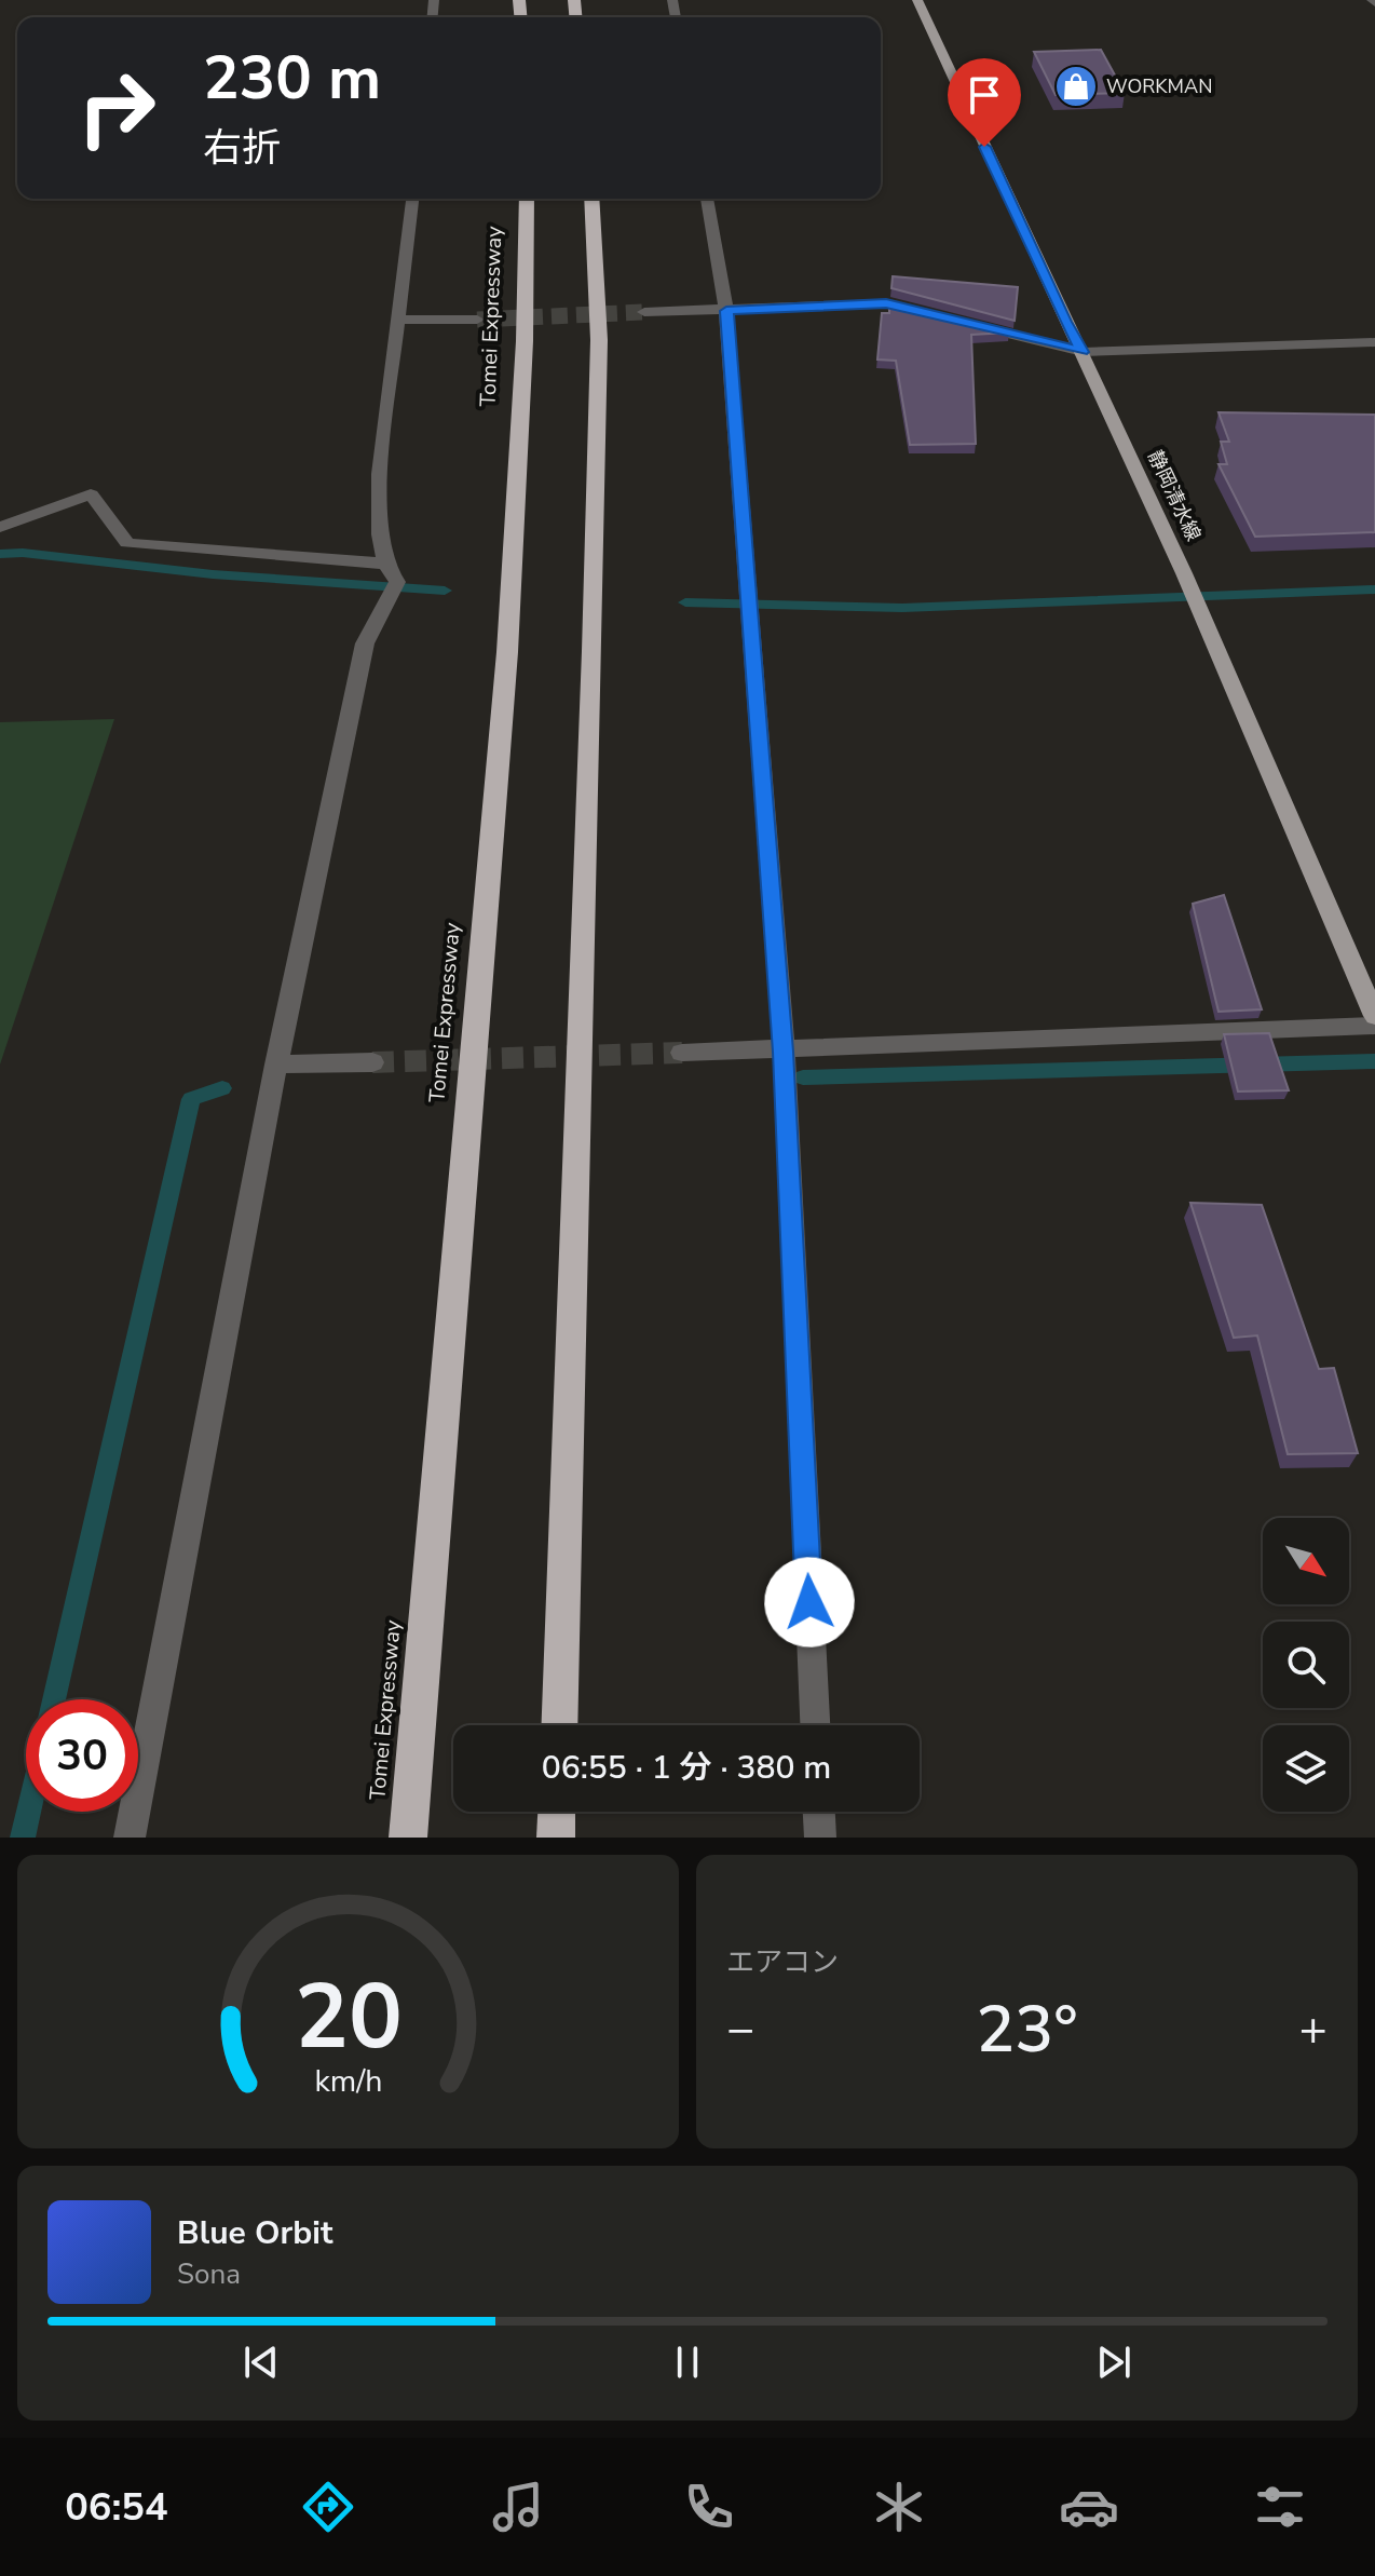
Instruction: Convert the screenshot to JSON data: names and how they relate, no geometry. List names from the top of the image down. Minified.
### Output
{"streets":{"highway":["Tomei Expressway"],"main road":["静岡清水線"]},"places":{"shop":["WORKMAN"]},"north":"bottom right","page":{"turn":["230 m","右折"],"limit":"30","trip":"06:55 · 1 分 · 380 m","tile":"エアコン","heat":["−","23°","+"],"song":["Blue Orbit","Sona"],"tabs":"06:54","gauge":["20","km/h"]}}
